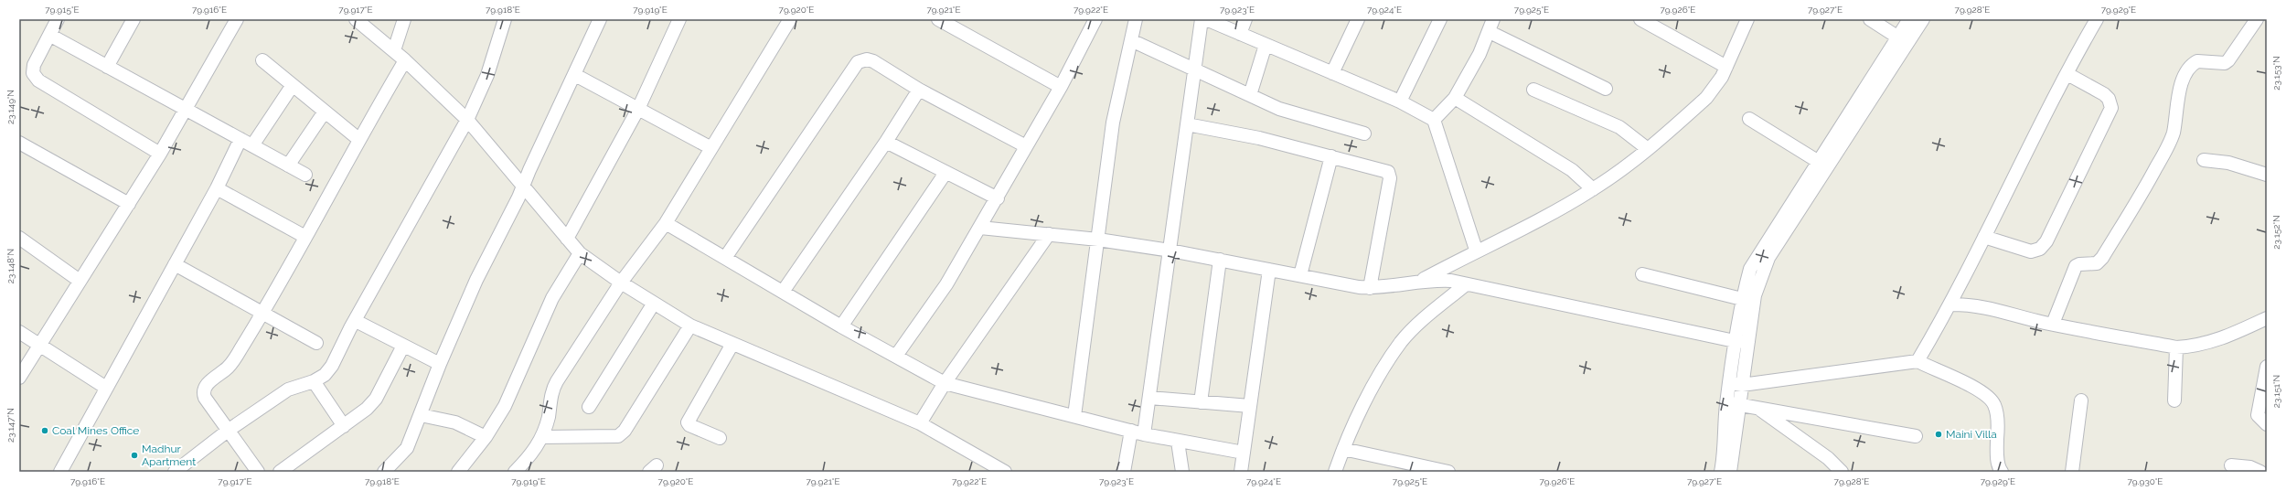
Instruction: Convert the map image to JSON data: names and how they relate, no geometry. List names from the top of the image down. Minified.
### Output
{"places":["Coal Mines Office","Maini Villa","Madhur Apartment"],"coordinates":["79.915°E","79.916°E","79.917°E","79.918°E","79.919°E","79.920°E","79.921°E","79.922°E","79.923°E","79.924°E","79.925°E","79.926°E","79.927°E","79.928°E","79.929°E","23.153°N","23.149°N","23.152°N","23.148°N","23.151°N","23.147°N","79.930°E"]}
